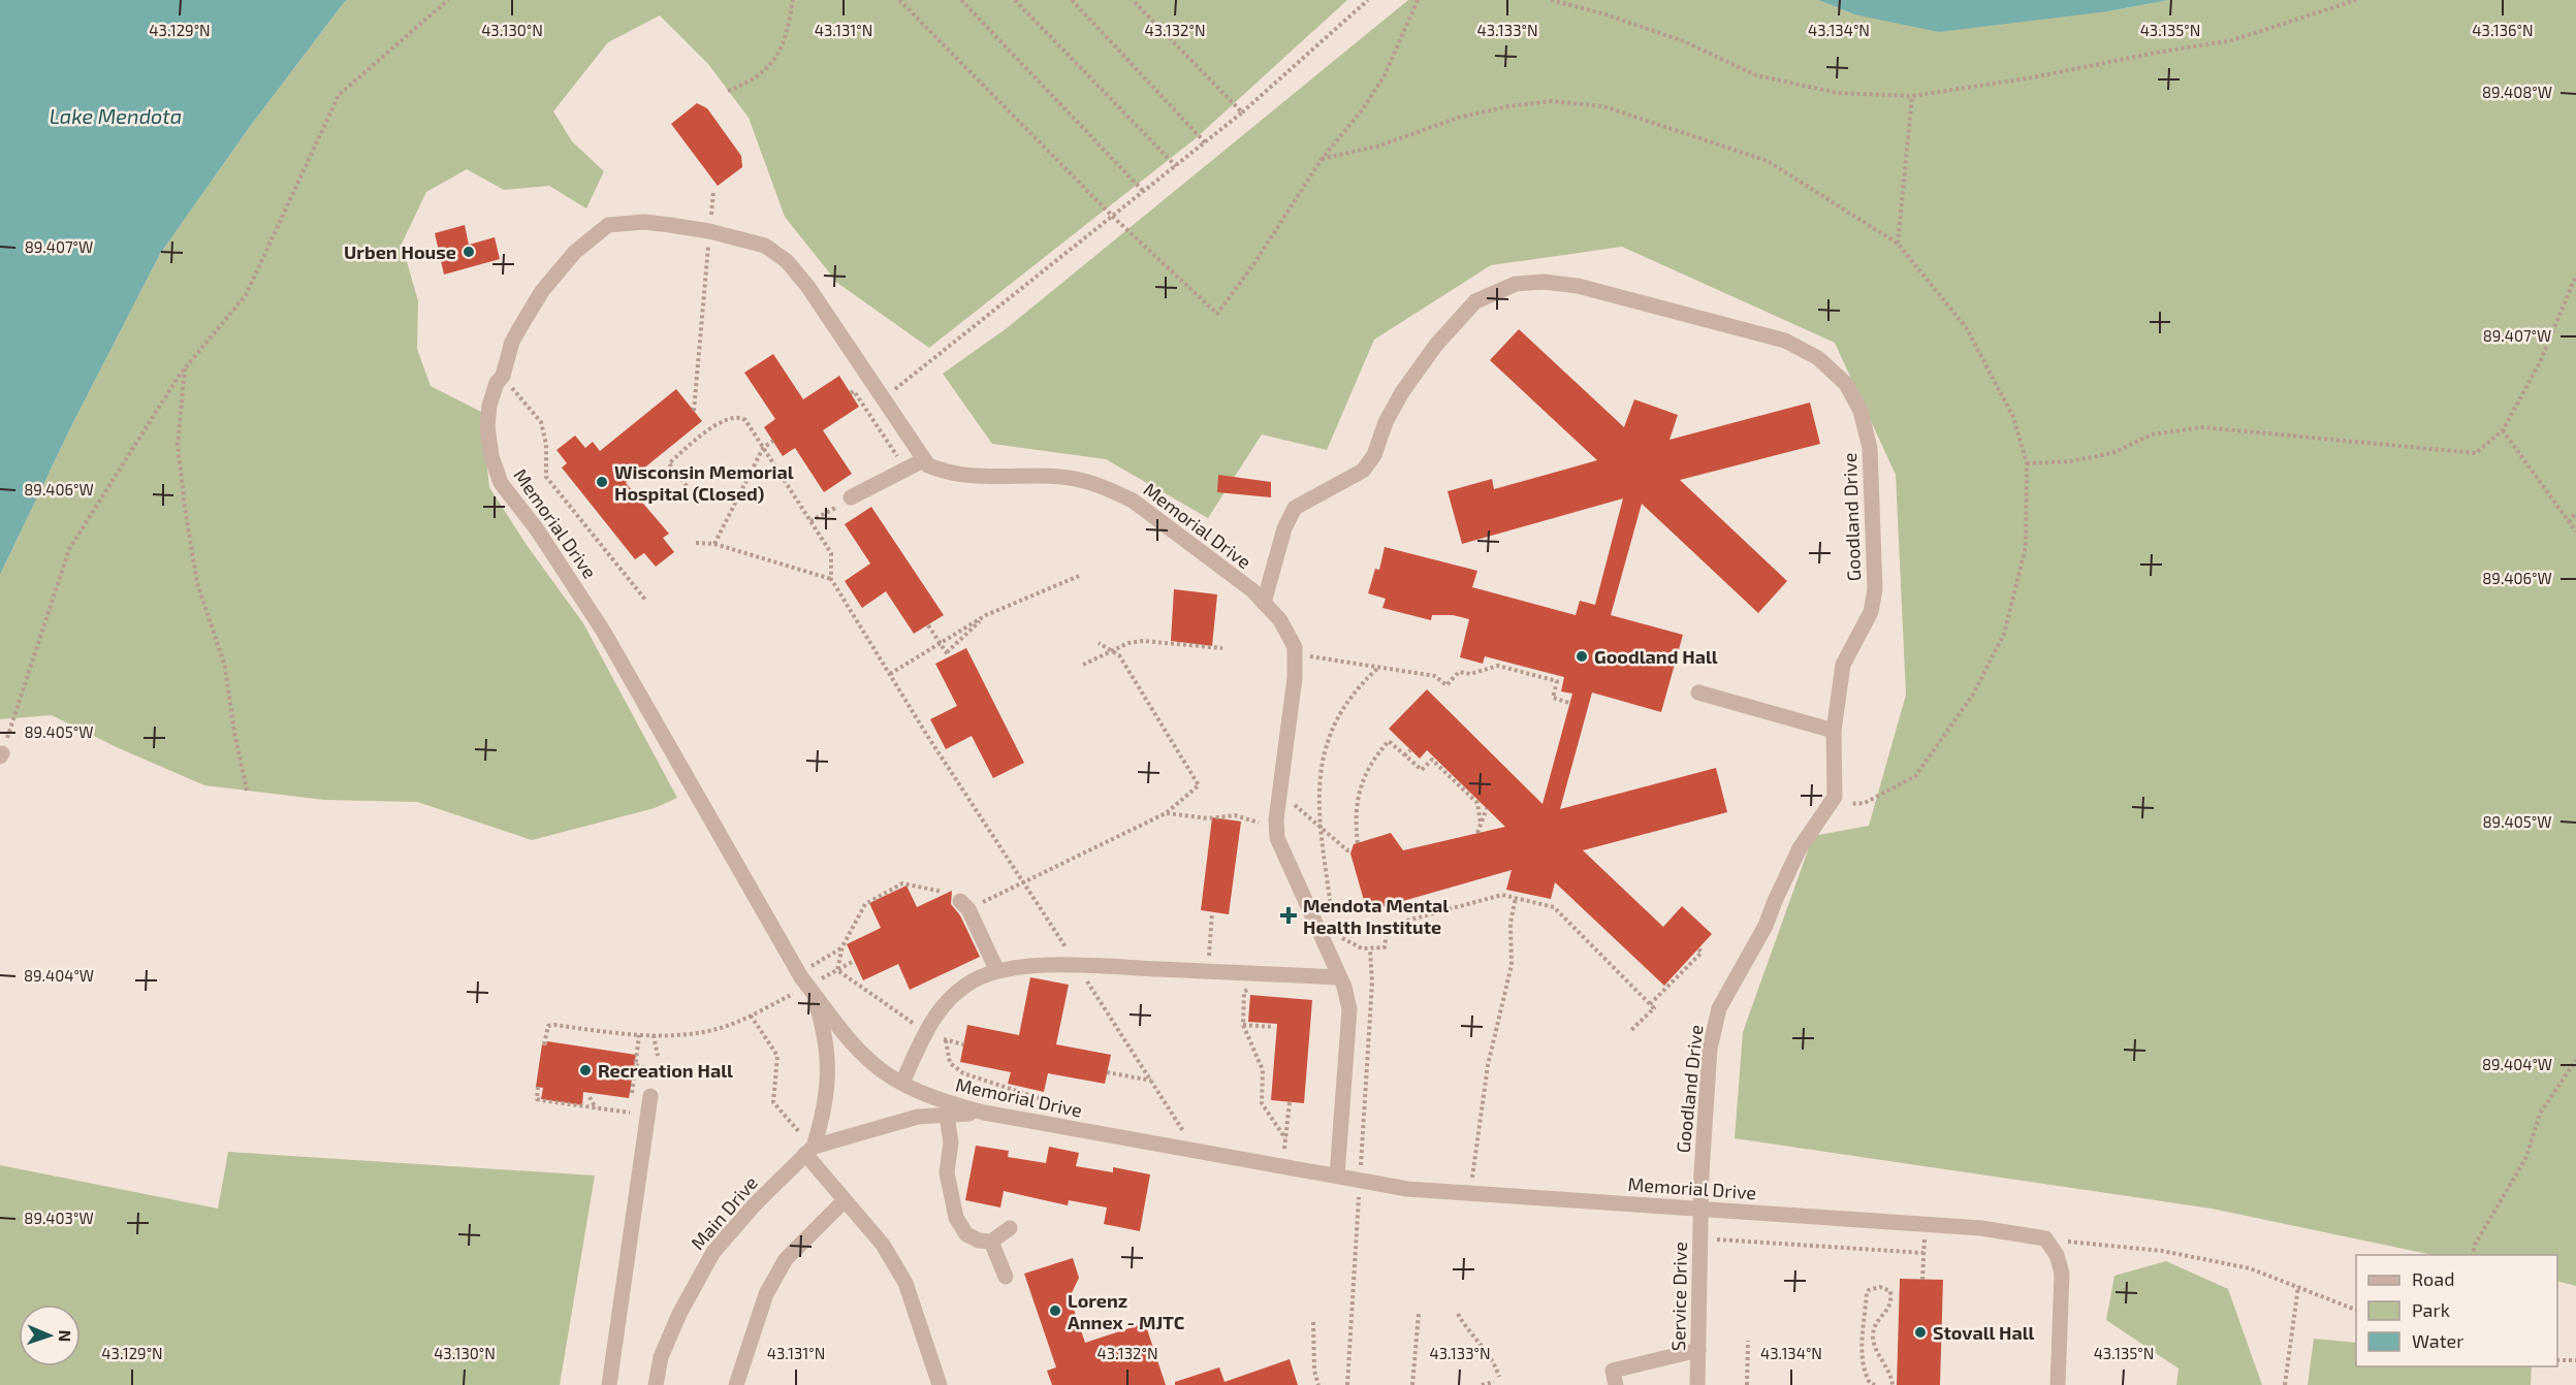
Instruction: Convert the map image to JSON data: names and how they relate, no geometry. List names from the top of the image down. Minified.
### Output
{"streets":{"lane":["Goodland Drive","Memorial Drive","Main Drive","Service Drive"]},"crossings":[["Goodland Drive","Memorial Drive"],["Goodland Drive","Service Drive"],["Memorial Drive","Main Drive"],["Memorial Drive","Service Drive"]],"water":["Lake Mendota"],"places":{"other":["Urben House","Wisconsin Memorial Hospital (Closed)","Goodland Hall","Recreation Hall","Lorenz Annex - MJTC","Stovall Hall"],"health":["Mendota Mental Health Institute"]},"legend":["Road","Park","Water"],"north":"right","coordinates":["43.129°N","43.130°N","43.131°N","43.132°N","43.133°N","43.134°N","43.135°N","43.136°N","89.408°W","89.407°W","89.406°W","89.405°W","89.404°W","89.403°W"]}
